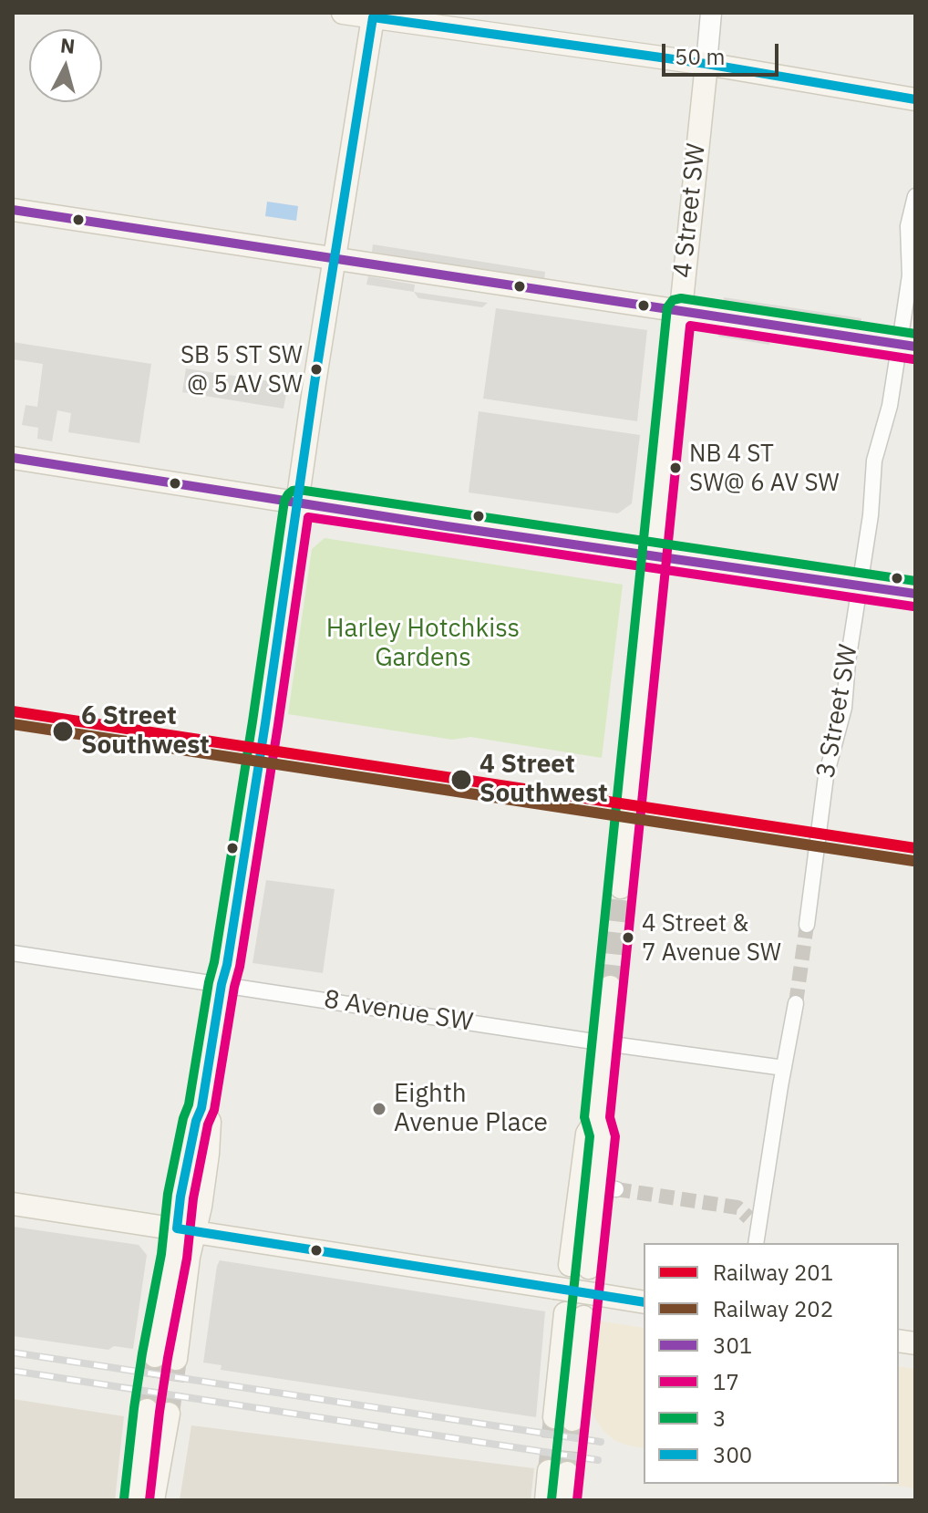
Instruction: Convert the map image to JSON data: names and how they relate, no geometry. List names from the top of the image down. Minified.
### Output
{"streets":{"main road":["4 Street SW"],"street":["3 Street SW","8 Avenue SW"]},"parks":["Harley Hotchkiss Gardens"],"places":["SB 5 ST SW @ 5 AV SW","NB 4 ST SW@ 6 AV SW","6 Street Southwest","4 Street Southwest","4 Street & 7 Avenue SW","Eighth Avenue Place"],"lines":["transit line 300","transit line 301","transit line 3","transit line 17","rail line 201","rail line 202"],"legend":["Railway 201","Railway 202","301","17","3","300"],"scale_bar":"50 m","north":"top"}
